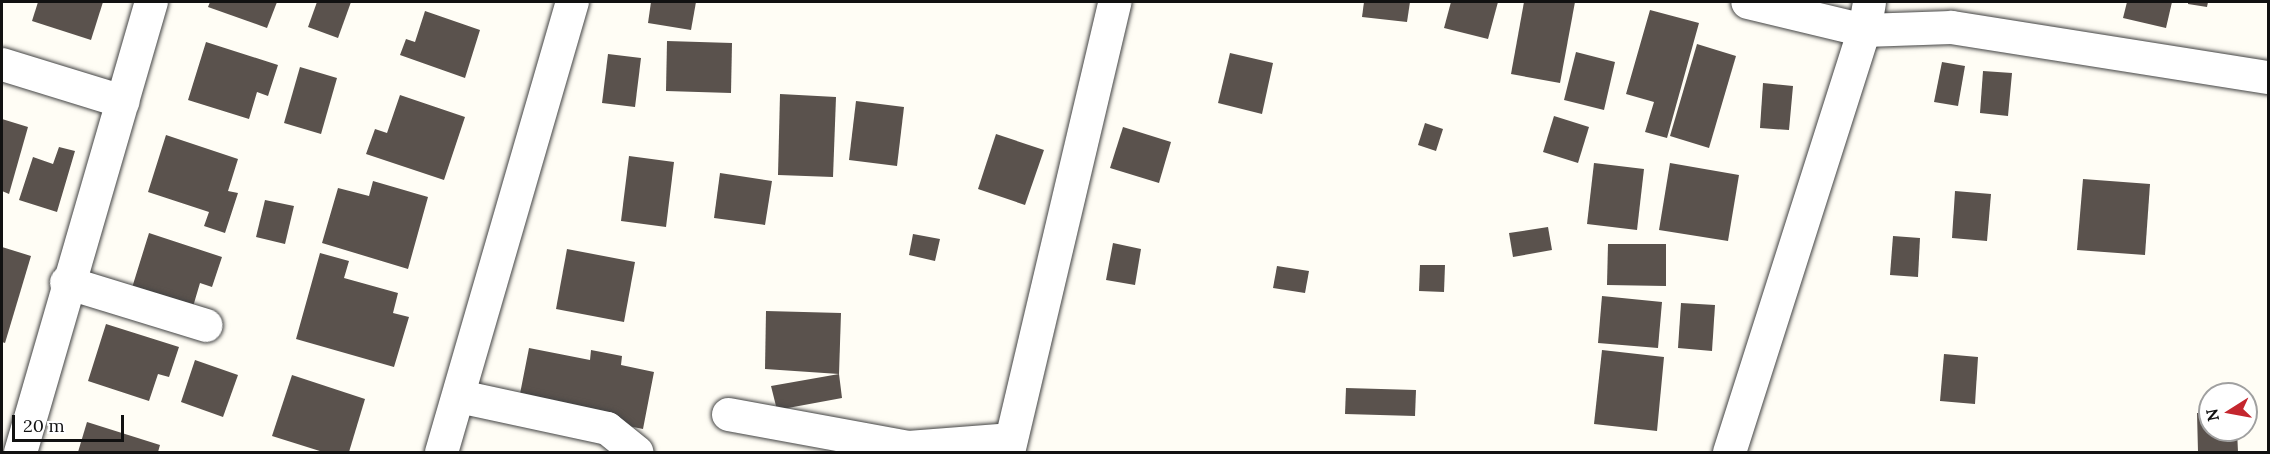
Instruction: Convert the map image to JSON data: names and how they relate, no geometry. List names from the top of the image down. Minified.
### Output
{"scale_bar":"20 m","north":"left"}
